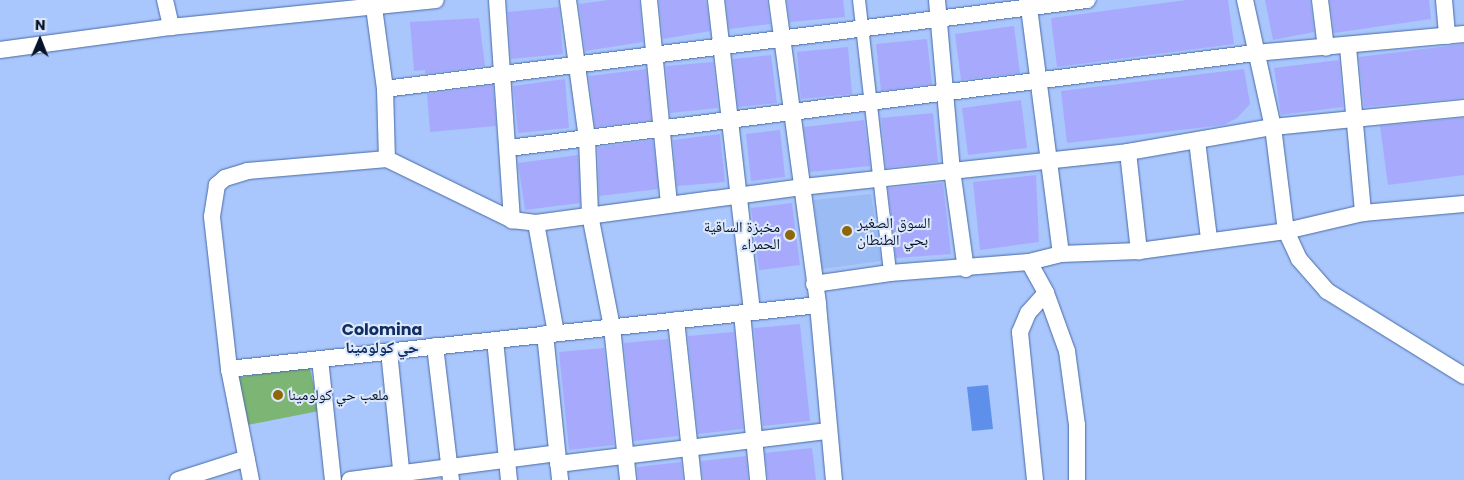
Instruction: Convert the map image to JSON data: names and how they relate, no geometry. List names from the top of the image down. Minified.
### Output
{"districts":["Colomina حي كولومينا"],"places":["السوق الصغير بحي الطنطان","مخبزة الساقية الحمراء","ملعب حي كولومينا"],"north":"top"}
